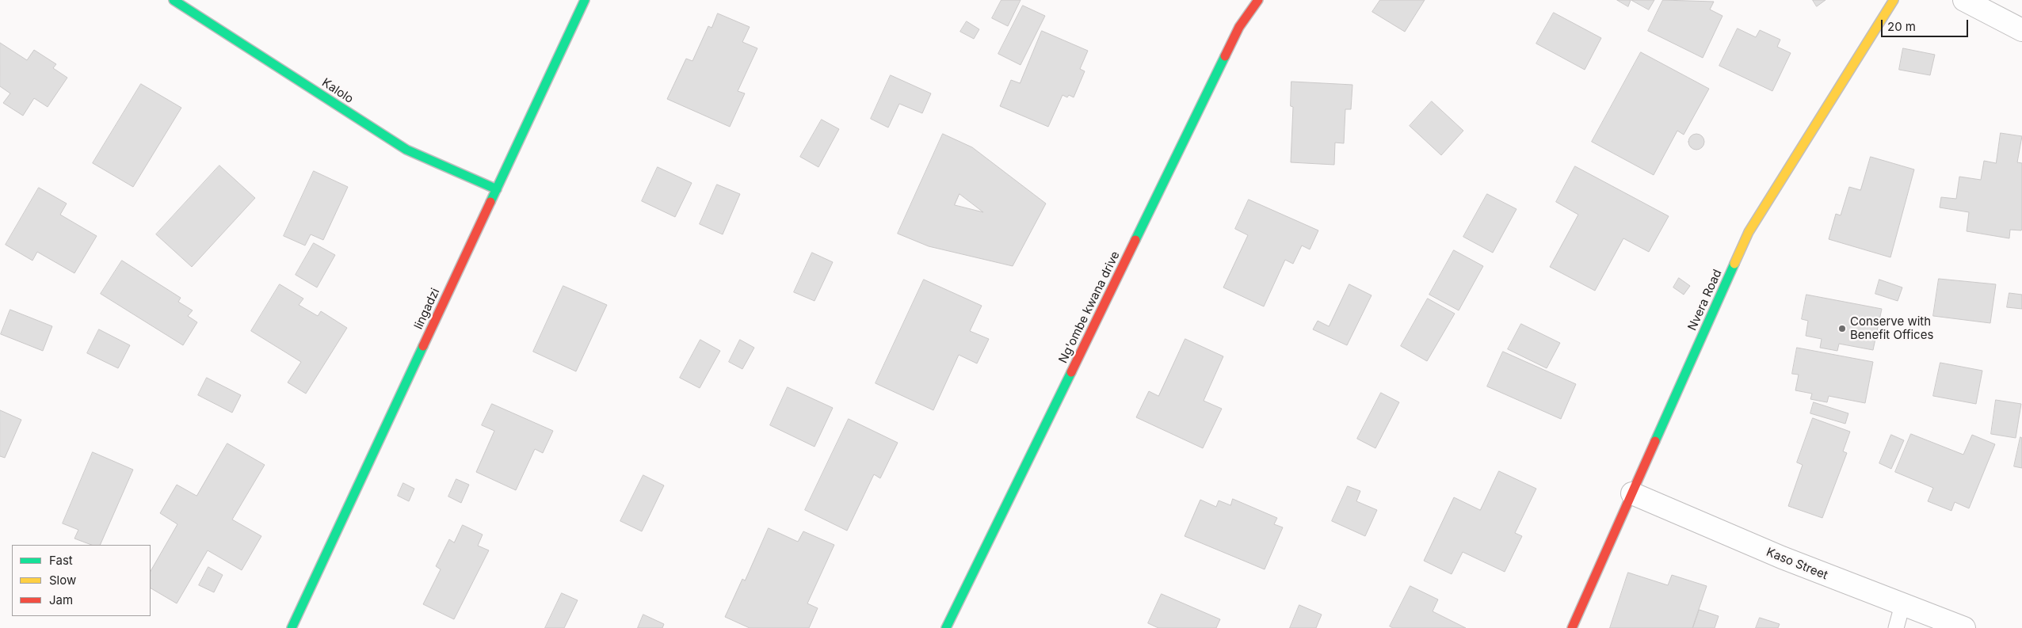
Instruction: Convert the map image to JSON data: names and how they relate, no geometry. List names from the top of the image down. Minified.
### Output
{"streets":{"street":["Kalolo","Nvera Road","Ng'ombe kwana drive","lingadzi","Kaso Street"]},"crossings":[["Kalolo","lingadzi"],["Nvera Road","Kaso Street"]],"places":["Conserve with Benefit Offices"],"legend":["Fast","Slow","Jam"],"scale_bar":"20 m"}
